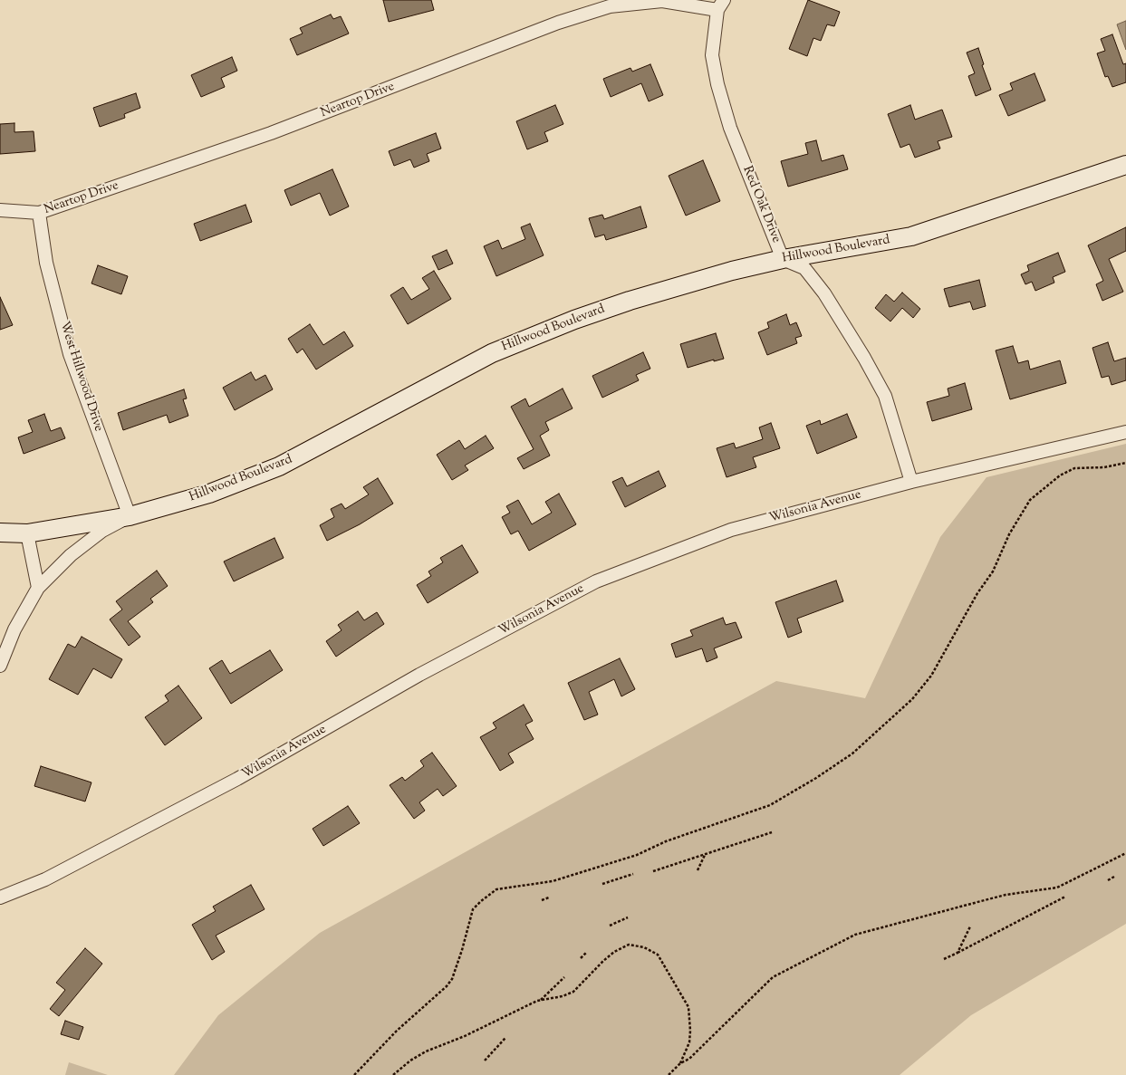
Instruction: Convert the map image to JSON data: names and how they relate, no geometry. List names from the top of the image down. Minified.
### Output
{"streets":{"street":["Neartop Drive","Red Oak Drive","Hillwood Boulevard","West Hillwood Drive","Wilsonia Avenue"]},"crossings":[["Neartop Drive","Red Oak Drive"],["Neartop Drive","West Hillwood Drive"],["Red Oak Drive","Hillwood Boulevard"],["Red Oak Drive","Wilsonia Avenue"],["Hillwood Boulevard","West Hillwood Drive"]]}
